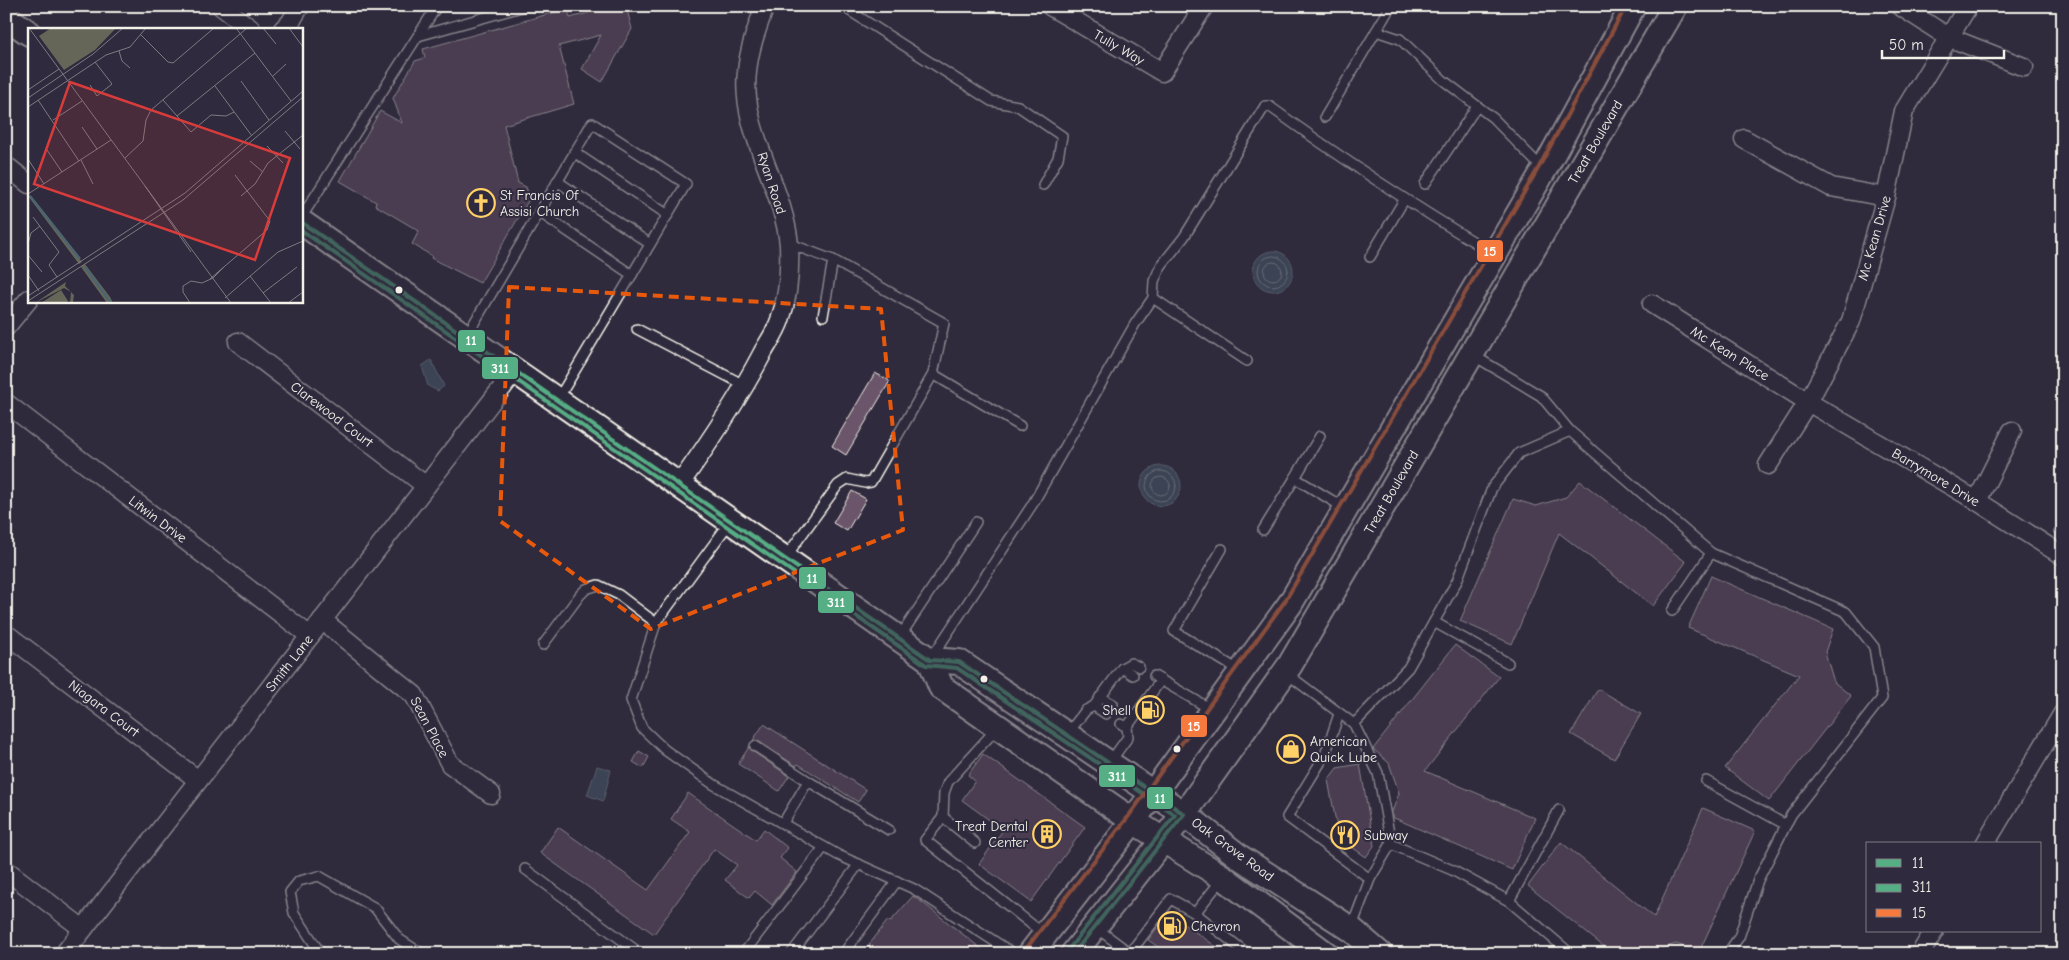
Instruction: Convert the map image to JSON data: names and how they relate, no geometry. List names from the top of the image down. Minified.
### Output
{"streets":{"main road":["Treat Boulevard","Oak Grove Road"],"street":["Tully Way","Ryan Road","Mc Kean Drive","Mc Kean Place","Clarewood Court","Barrymore Drive","Litwin Drive","Smith Lane","Niagara Court","Sean Place"]},"crossings":[["Treat Boulevard","Oak Grove Road"],["Mc Kean Drive","Mc Kean Place"],["Mc Kean Drive","Barrymore Drive"],["Mc Kean Place","Barrymore Drive"],["Clarewood Court","Smith Lane"],["Litwin Drive","Smith Lane"],["Smith Lane","Niagara Court"],["Smith Lane","Sean Place"]],"places":{"church":["St Francis Of Assisi Church"],"fuel station":["Shell","Chevron"],"shop":["American Quick Lube"],"building":["Treat Dental Center"],"restaurant":["Subway"]},"lines":["transit line 15","transit line 11","transit line 311"],"legend":["11","311","15"],"scale_bar":"50 m"}
